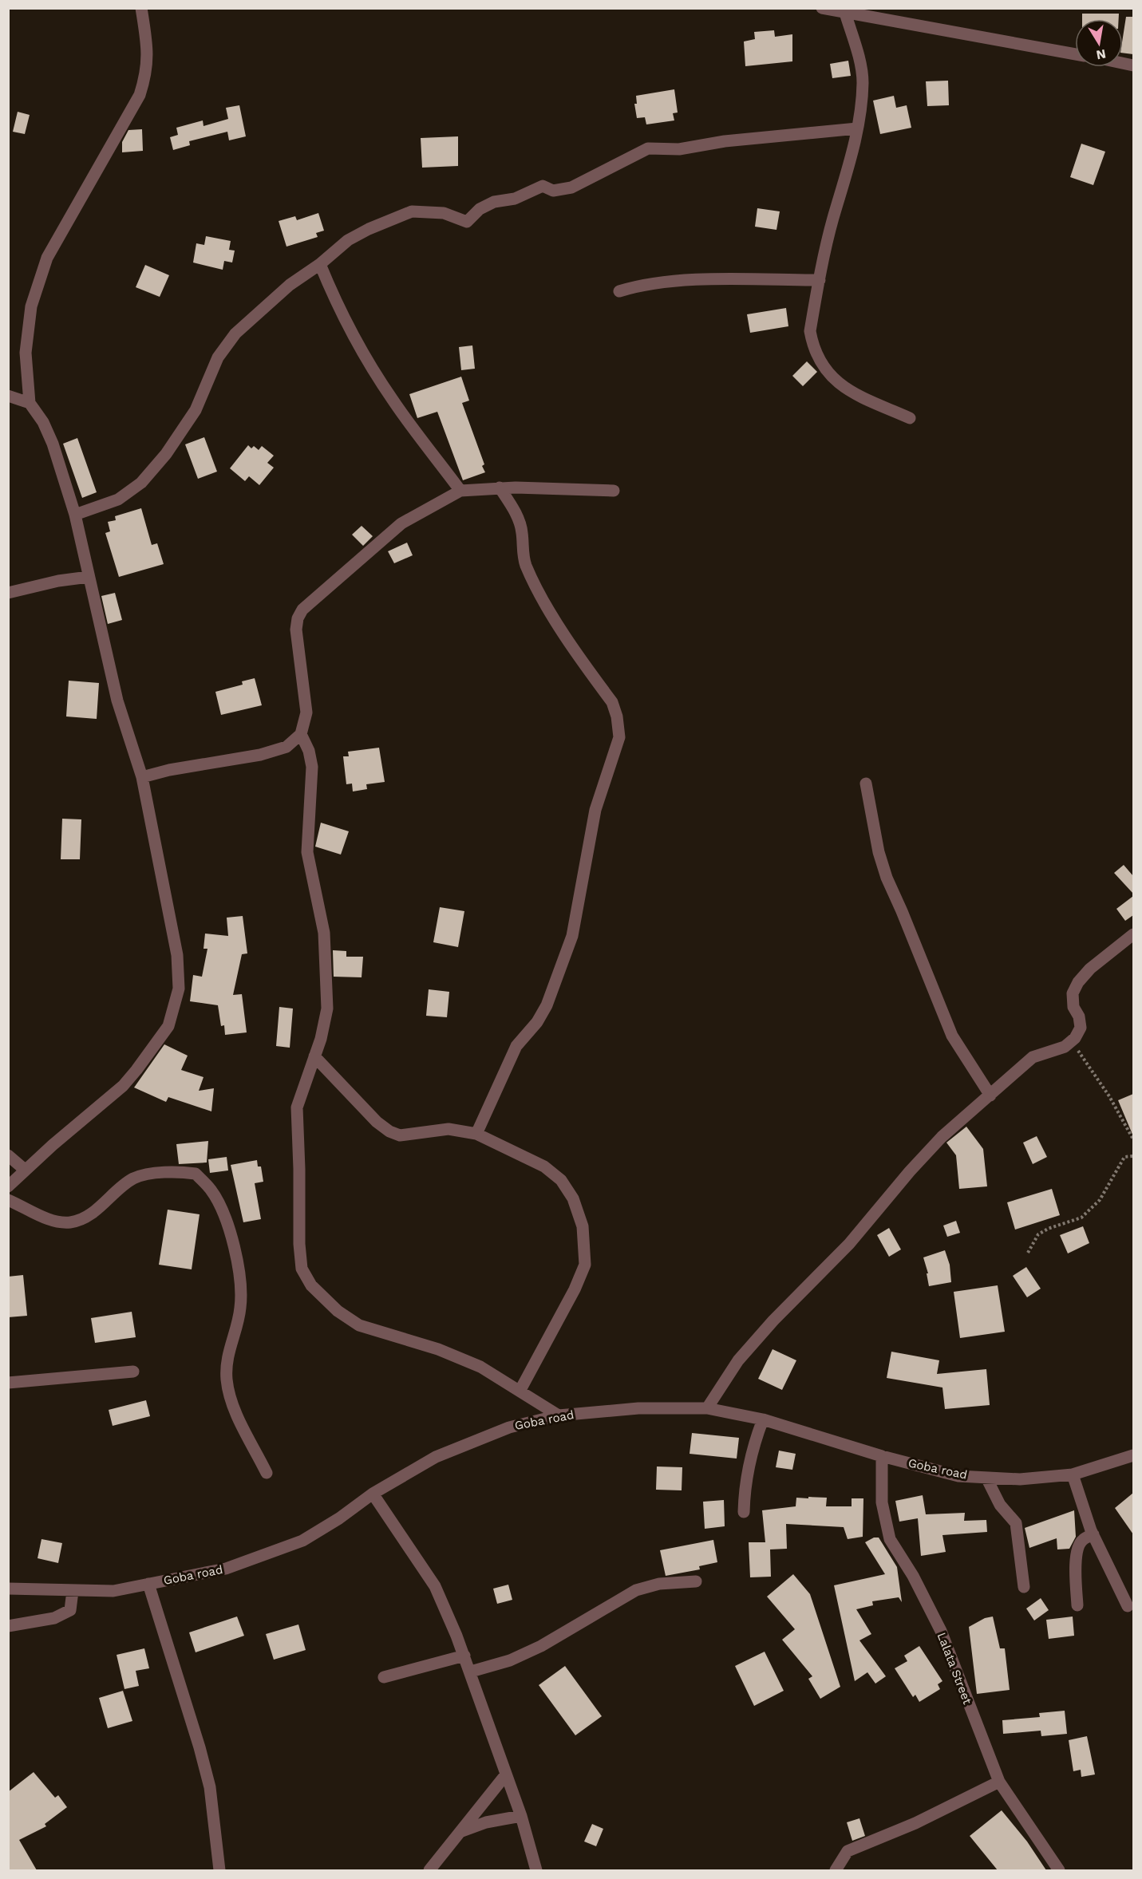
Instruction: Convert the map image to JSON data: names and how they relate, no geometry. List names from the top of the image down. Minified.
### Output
{"streets":{"street":["Goba road","Lalata Street"]},"crossings":[["Goba road","Lalata Street"]],"north":"bottom"}
